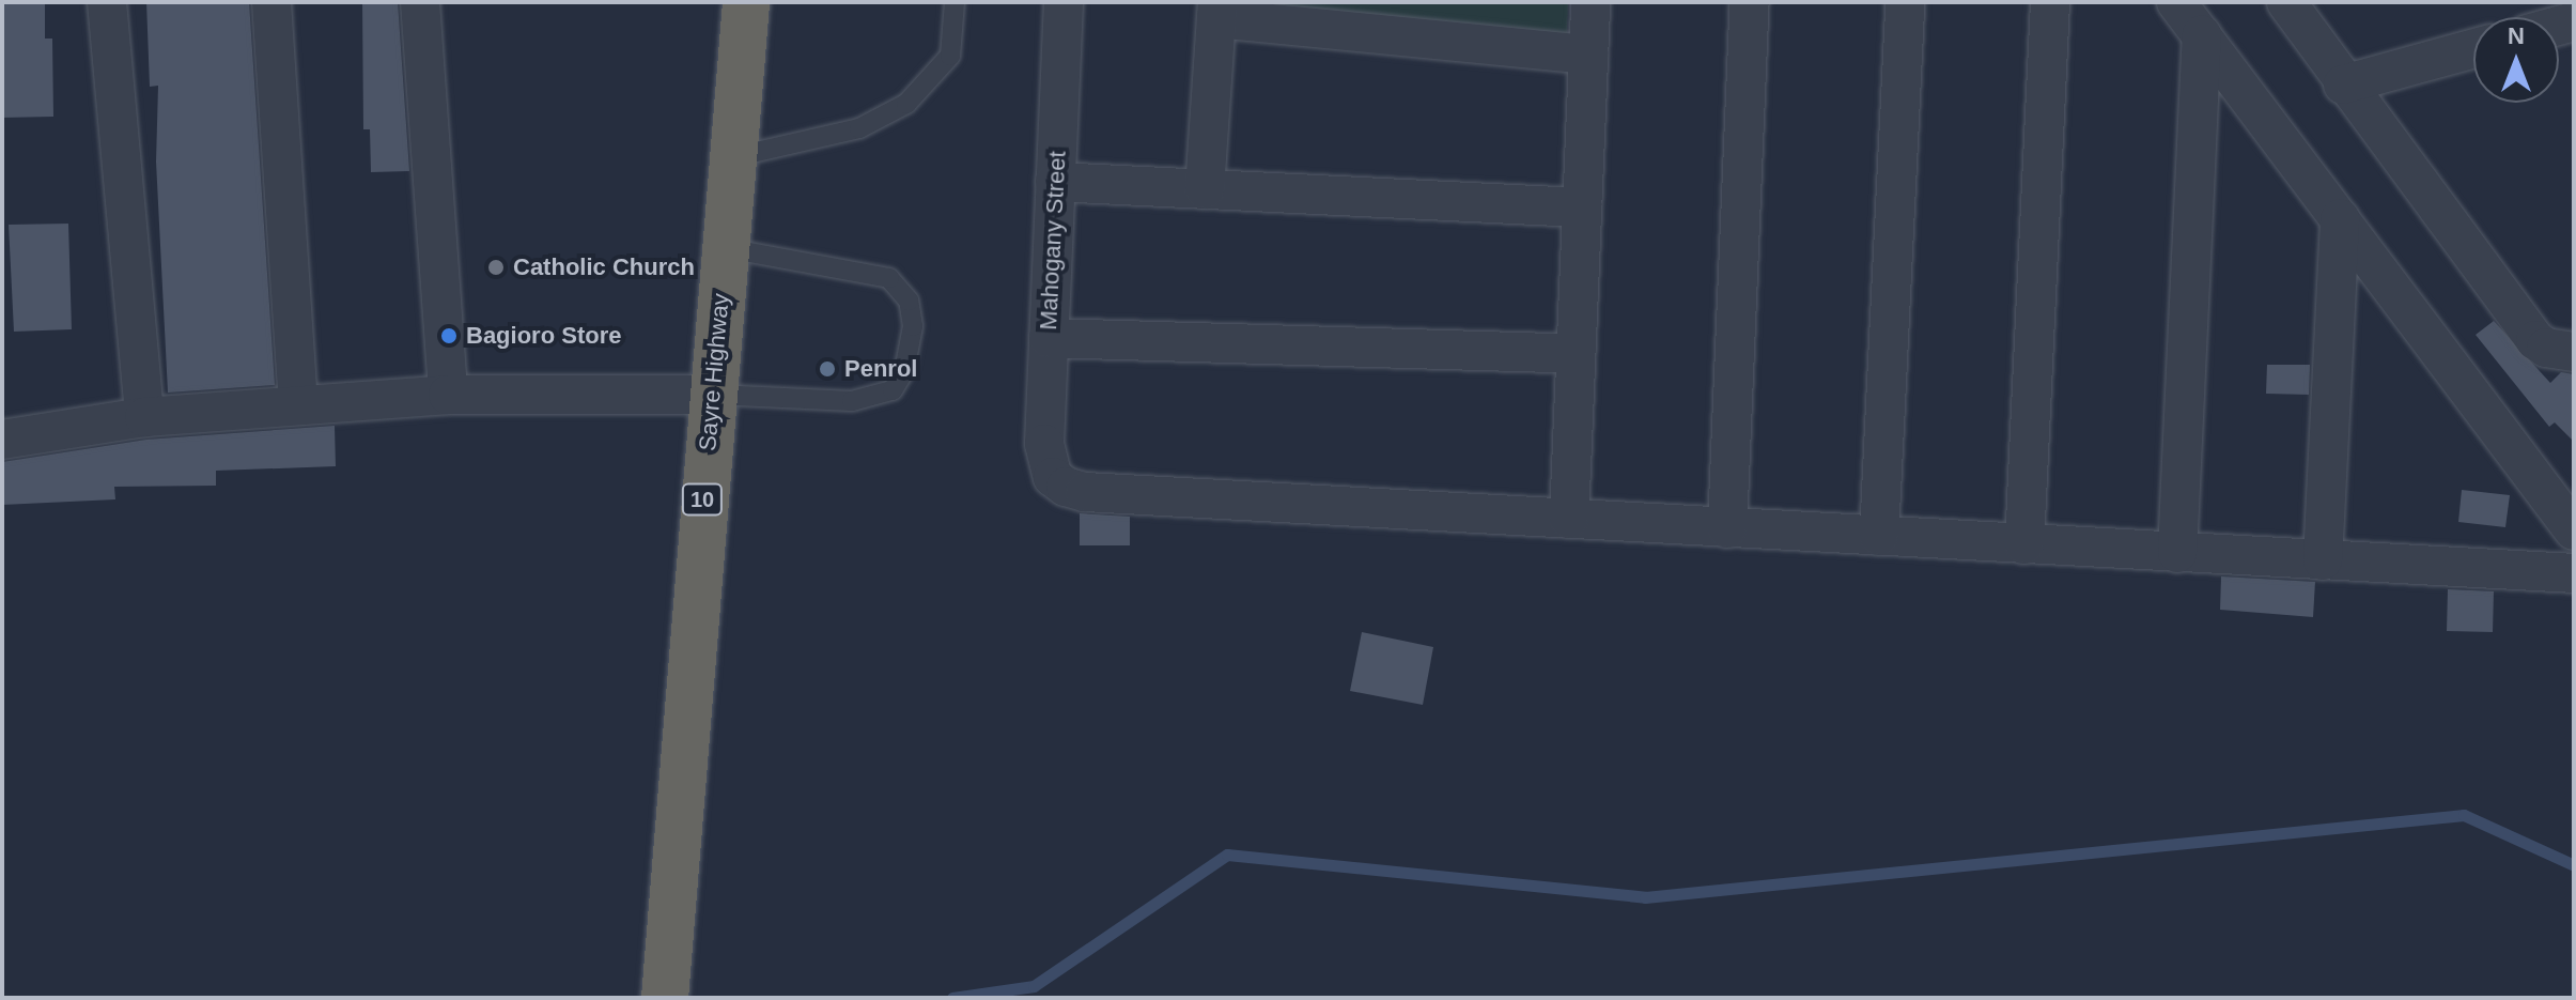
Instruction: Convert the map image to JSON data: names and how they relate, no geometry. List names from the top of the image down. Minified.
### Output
{"streets":{"highway":["Sayre Highway","10"],"street":["Mahogany Street"]},"places":["Catholic Church","Bagioro Store","Penrol"],"north":"top"}
